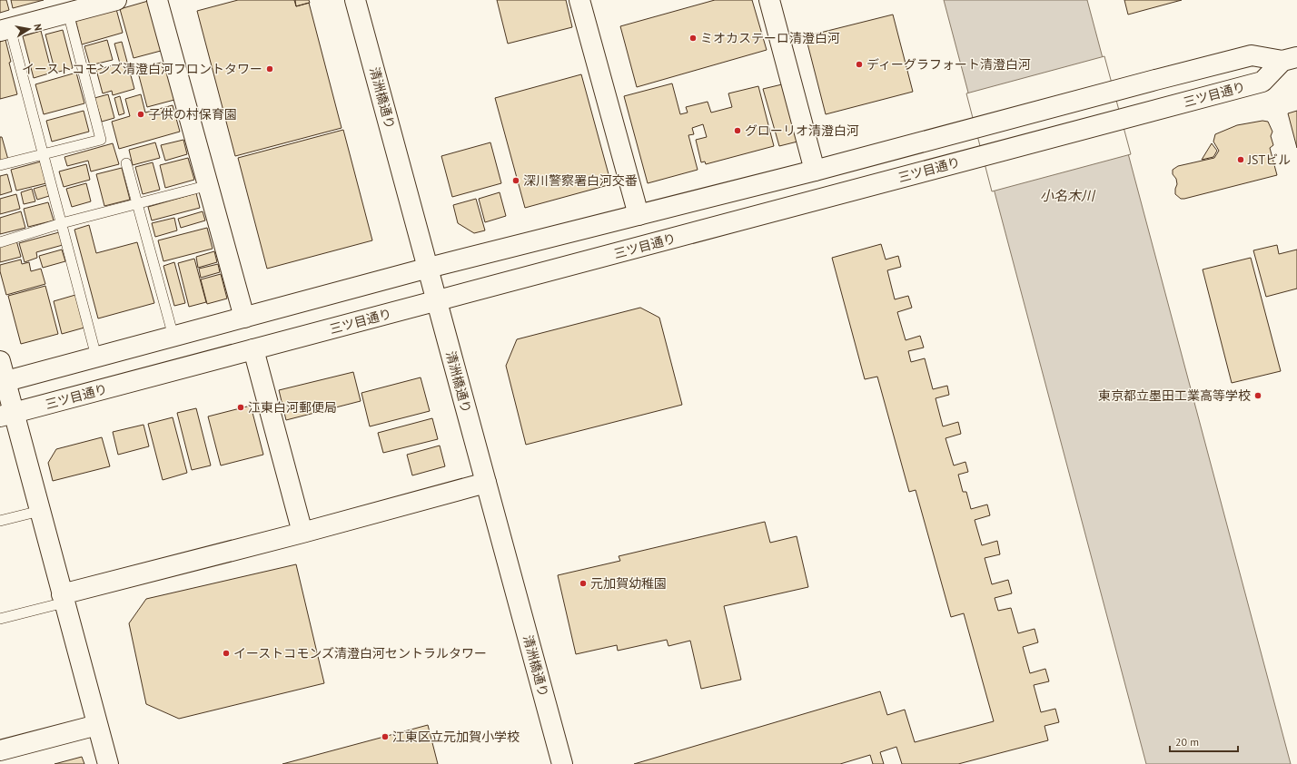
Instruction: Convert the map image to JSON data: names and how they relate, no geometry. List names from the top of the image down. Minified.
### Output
{"streets":{"main road":["三ツ目通り","清洲橋通り"]},"crossings":[["三ツ目通り","清洲橋通り"]],"water":["小名木川"],"places":["ミオカステーロ清澄白河","ディーグラフォート清澄白河","イーストコモンズ清澄白河フロントタワー","子供の村保育園","グローリオ清澄白河","JSTビル","深川警察署白河交番","東京都立墨田工業高等学校","江東白河郵便局","元加賀幼稚園","イーストコモンズ清澄白河セントラルタワー","江東区立元加賀小学校"],"scale_bar":"20 m","north":"right"}
